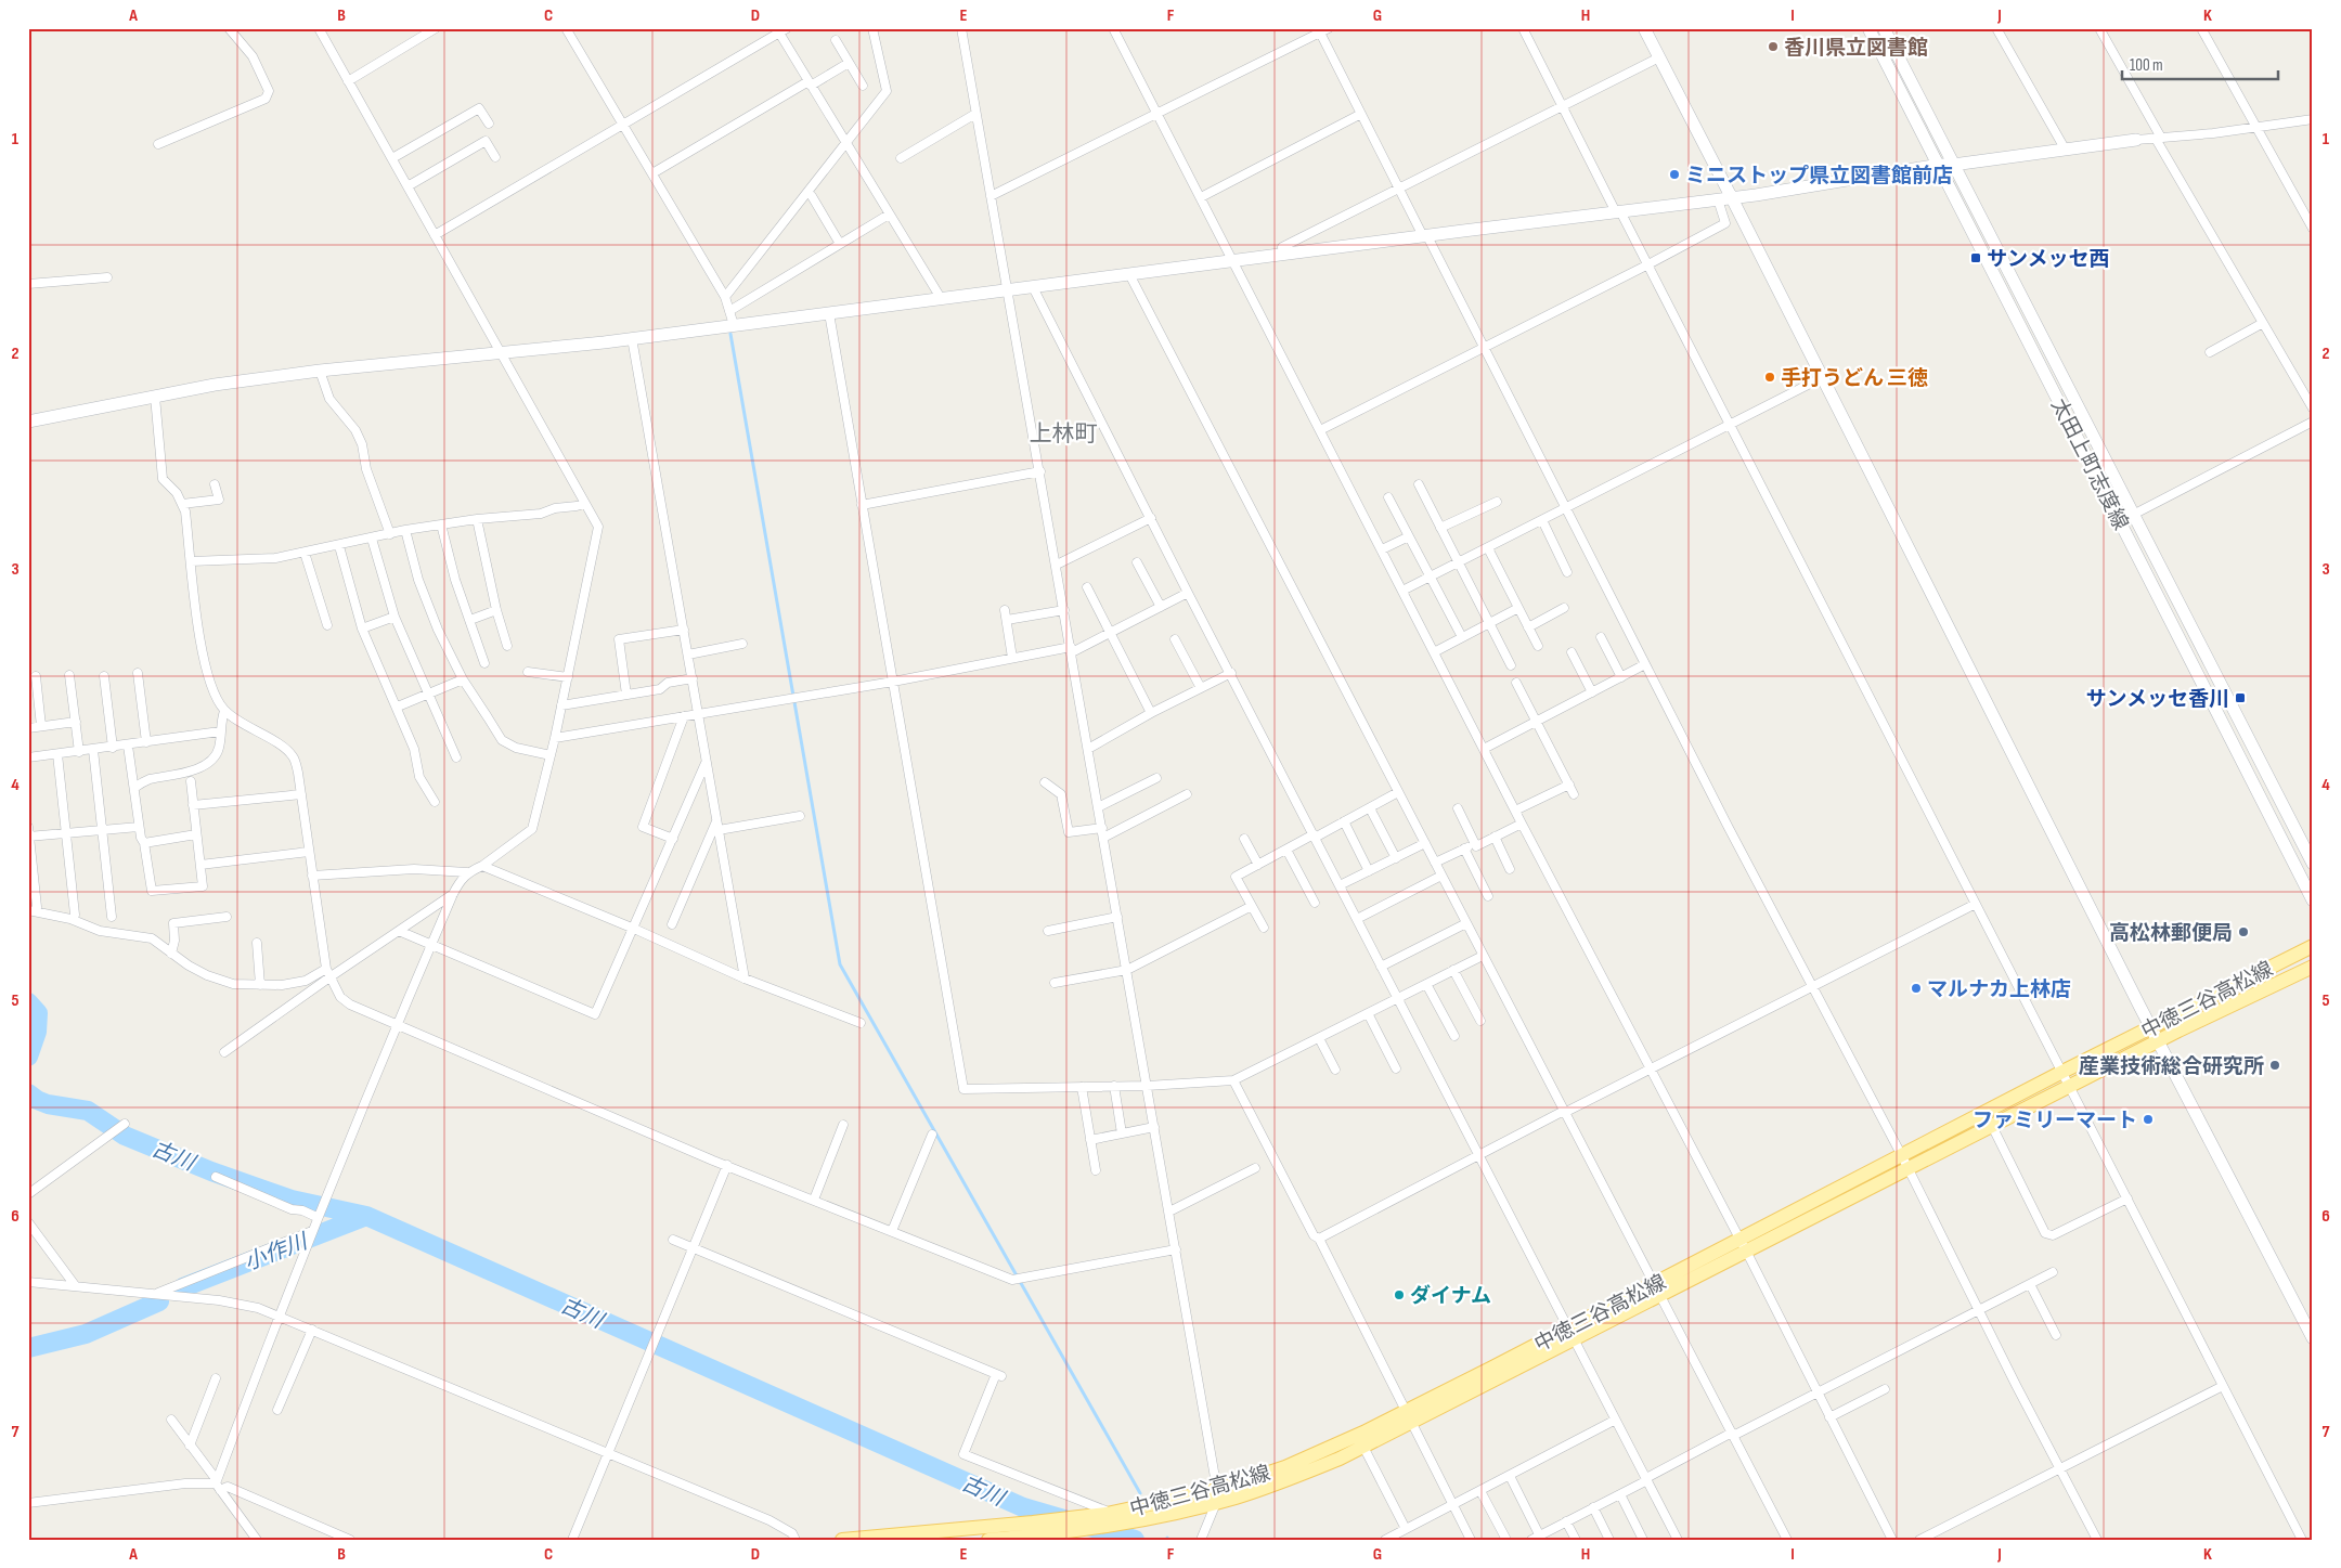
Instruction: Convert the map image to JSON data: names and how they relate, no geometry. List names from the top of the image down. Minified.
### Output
{"streets":{"main road":["中徳三谷高松線"],"street":["太田上町志度線"]},"districts":["上林町"],"water":["古川","小作川"],"places":{"other":["香川県立図書館","ミニストップ県立図書館前店","手打うどん 三徳","高松林郵便局","マルナカ上林店","産業技術総合研究所","ファミリーマート","ダイナム"],"transit":["サンメッセ西","サンメッセ香川"]},"scale_bar":"100 m","grid":{"columns":["A","B","C","D","E","F","G","H","I","J","K"],"rows":["1","2","3","4","5","6","7"]}}
